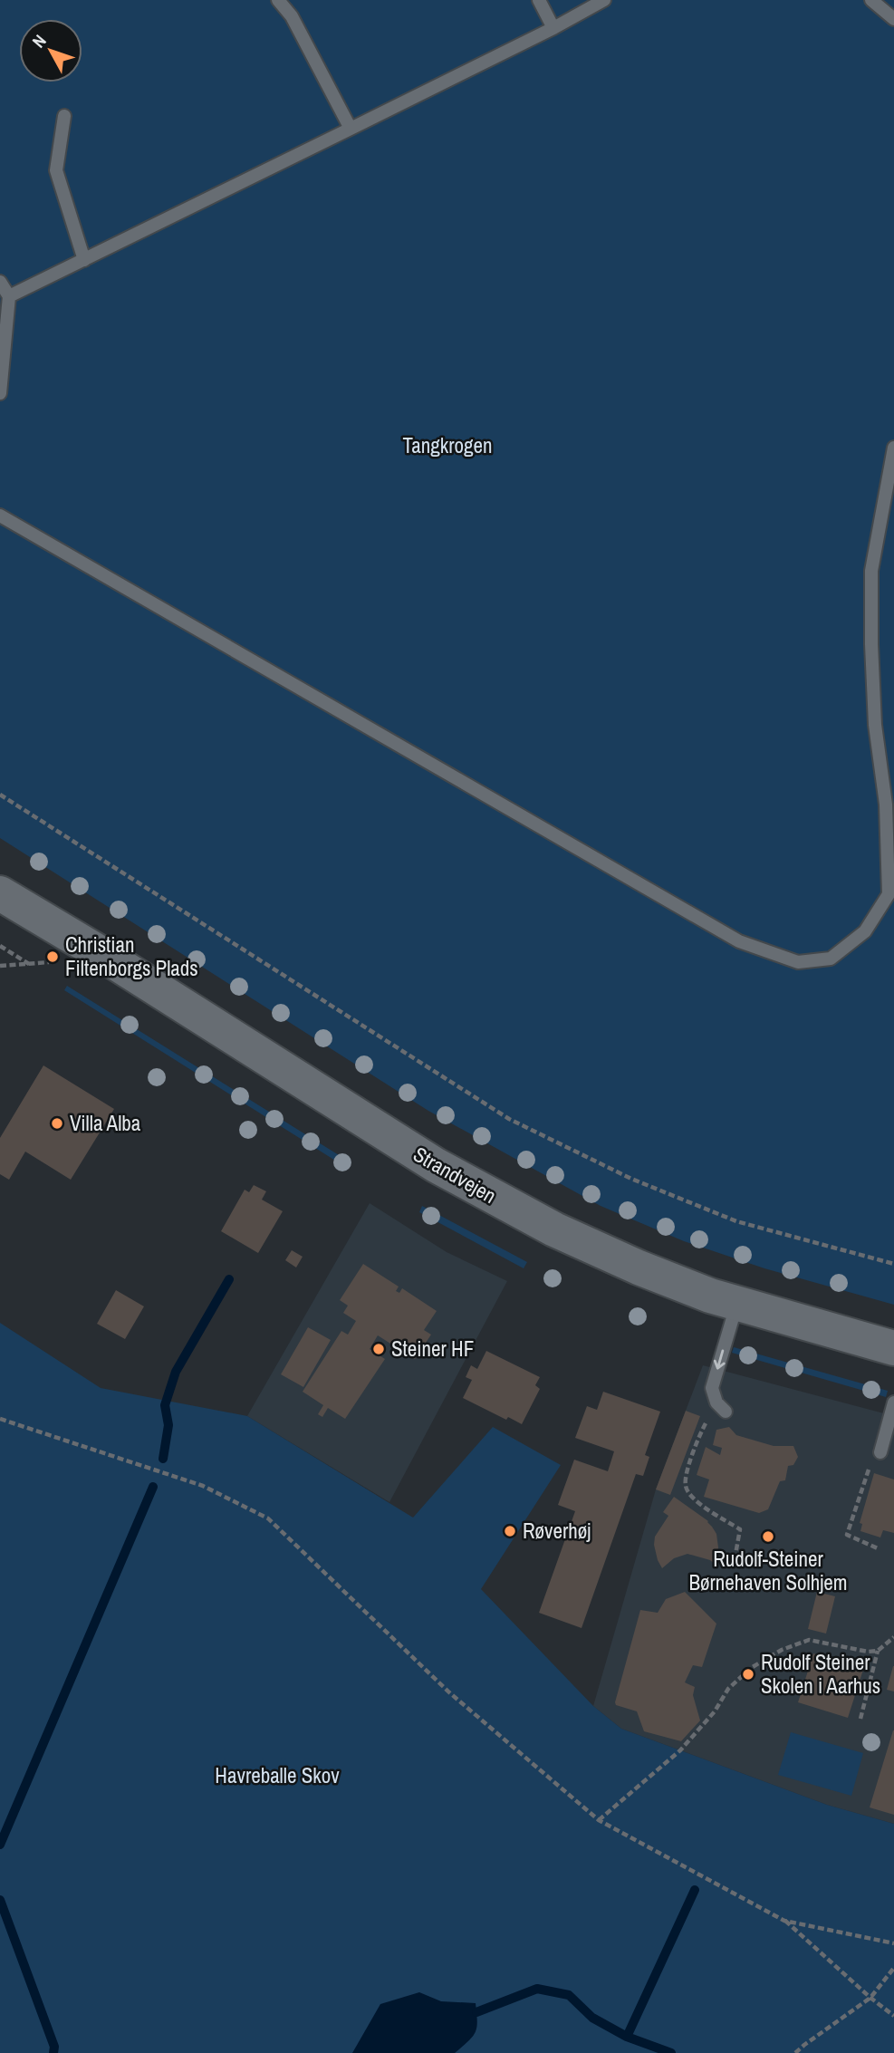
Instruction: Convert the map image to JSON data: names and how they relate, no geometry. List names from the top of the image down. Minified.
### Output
{"streets":{"street":["Strandvejen"]},"parks":["Tangkrogen","Havreballe Skov"],"places":["Christian Filtenborgs Plads","Villa Alba","Steiner HF","Røverhøj","Rudolf-Steiner Børnehaven Solhjem","Rudolf Steiner Skolen i Aarhus"],"north":"top left"}
